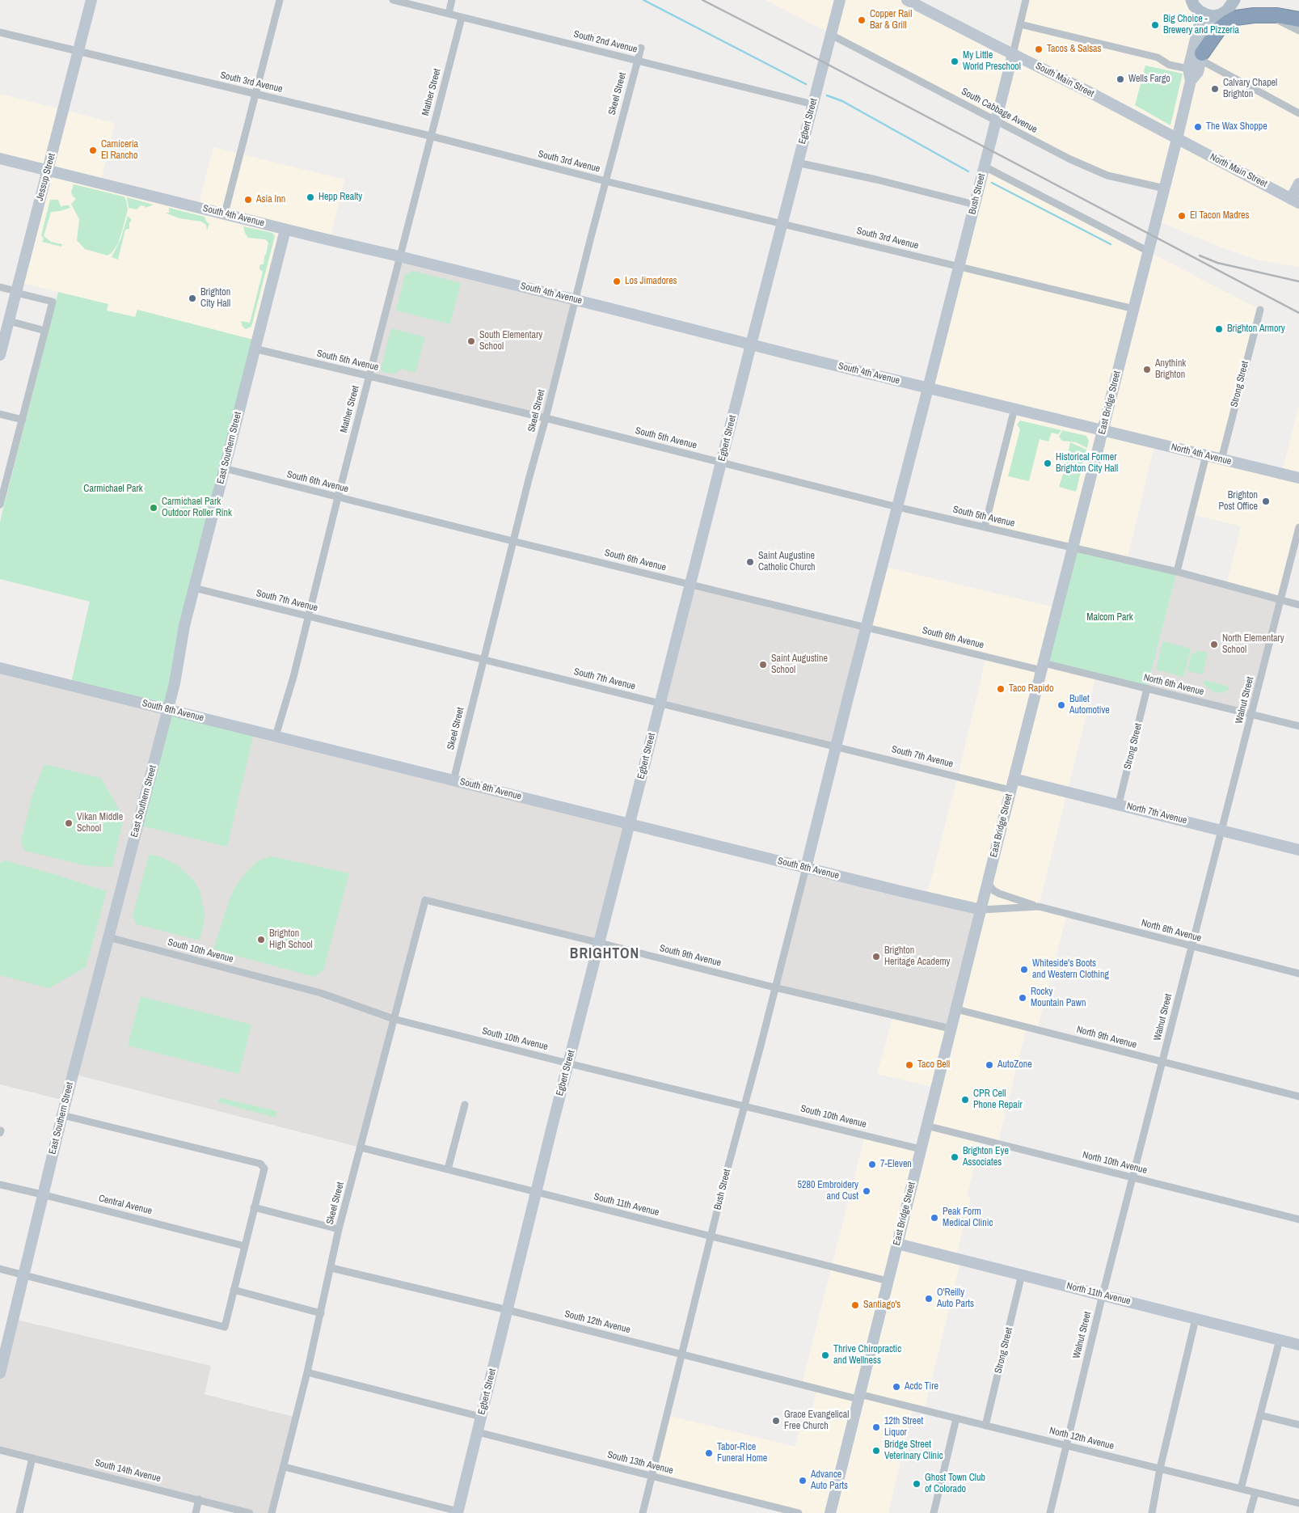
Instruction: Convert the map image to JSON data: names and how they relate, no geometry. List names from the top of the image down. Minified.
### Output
{"streets":{"street":["South 2nd Avenue","South Main Street","South 3rd Avenue","Mather Street","Skeel Street","South Cabbage Avenue","Egbert Street","North Main Street","Jessup Street","Bush Street","South 4th Avenue","South 5th Avenue","Strong Street","East Bridge Street","East Southern Street","North 4th Avenue","South 6th Avenue","South 7th Avenue","North 6th Avenue","Walnut Street","South 8th Avenue","North 7th Avenue","North 8th Avenue","South 10th Avenue","South 9th Avenue","North 9th Avenue","North 10th Avenue","Central Avenue","South 11th Avenue","North 11th Avenue","South 12th Avenue","North 12th Avenue","South 13th Avenue","South 14th Avenue"]},"crossings":[["South 2nd Avenue","Mather Street"],["South 2nd Avenue","Skeel Street"],["South 2nd Avenue","Egbert Street"],["South Main Street","North Main Street"],["South Main Street","Bush Street"],["South Main Street","East Bridge Street"],["South 3rd Avenue","Mather Street"],["South 3rd Avenue","Skeel Street"],["South 3rd Avenue","Egbert Street"],["South 3rd Avenue","Jessup Street"],["South 3rd Avenue","Bush Street"],["South 3rd Avenue","East Bridge Street"],["Mather Street","South 4th Avenue"],["Mather Street","South 5th Avenue"],["Mather Street","South 6th Avenue"],["Mather Street","South 7th Avenue"],["Mather Street","South 8th Avenue"],["Skeel Street","South 4th Avenue"],["Skeel Street","South 5th Avenue"],["Skeel Street","South 6th Avenue"],["Skeel Street","South 7th Avenue"],["Skeel Street","South 8th Avenue"],["Skeel Street","South 10th Avenue"],["Skeel Street","South 9th Avenue"],["Skeel Street","South 11th Avenue"],["Skeel Street","South 12th Avenue"],["South Cabbage Avenue","Egbert Street"],["South Cabbage Avenue","Bush Street"],["South Cabbage Avenue","East Bridge Street"],["Egbert Street","South 4th Avenue"],["Egbert Street","South 5th Avenue"],["Egbert Street","South 6th Avenue"],["Egbert Street","South 7th Avenue"],["Egbert Street","South 8th Avenue"],["Egbert Street","South 10th Avenue"],["Egbert Street","South 9th Avenue"],["Egbert Street","South 11th Avenue"],["Egbert Street","South 12th Avenue"],["Egbert Street","South 13th Avenue"],["North Main Street","East Bridge Street"],["Jessup Street","South 4th Avenue"],["Bush Street","South 4th Avenue"],["Bush Street","South 5th Avenue"],["Bush Street","South 6th Avenue"],["Bush Street","South 7th Avenue"],["Bush Street","South 8th Avenue"],["Bush Street","South 10th Avenue"],["Bush Street","South 9th Avenue"],["Bush Street","South 11th Avenue"],["Bush Street","South 12th Avenue"],["Bush Street","South 13th Avenue"],["South 4th Avenue","East Bridge Street"],["South 4th Avenue","East Southern Street"],["South 4th Avenue","North 4th Avenue"],["South 5th Avenue","East Bridge Street"],["South 5th Avenue","East Southern Street"],["South 5th Avenue","Walnut Street"],["Strong Street","North 4th Avenue"],["Strong Street","North 6th Avenue"],["Strong Street","North 7th Avenue"],["Strong Street","North 11th Avenue"],["Strong Street","North 12th Avenue"],["East Bridge Street","North 4th Avenue"],["East Bridge Street","South 6th Avenue"],["East Bridge Street","South 7th Avenue"],["East Bridge Street","North 6th Avenue"],["East Bridge Street","South 8th Avenue"],["East Bridge Street","North 7th Avenue"],["East Bridge Street","North 8th Avenue"],["East Bridge Street","South 10th Avenue"],["East Bridge Street","South 9th Avenue"],["East Bridge Street","North 9th Avenue"],["East Bridge Street","North 10th Avenue"],["East Bridge Street","South 11th Avenue"],["East Bridge Street","North 11th Avenue"],["East Bridge Street","South 12th Avenue"],["East Bridge Street","North 12th Avenue"],["East Southern Street","South 6th Avenue"],["East Southern Street","South 7th Avenue"],["East Southern Street","South 8th Avenue"],["East Southern Street","South 10th Avenue"],["East Southern Street","Central Avenue"],["South 6th Avenue","North 6th Avenue"],["North 6th Avenue","Walnut Street"],["Walnut Street","North 7th Avenue"],["Walnut Street","North 8th Avenue"],["Walnut Street","North 9th Avenue"],["Walnut Street","North 10th Avenue"],["Walnut Street","North 11th Avenue"],["Walnut Street","North 12th Avenue"],["South 8th Avenue","North 8th Avenue"],["South 12th Avenue","North 12th Avenue"]],"districts":["BRIGHTON"],"parks":["Carmichael Park","Malcom Park"],"places":["Copper Rail Bar & Grill","Big Choice - Brewery and Pizzeria","Tacos & Salsas","My Little World Preschool","Wells Fargo","Calvary Chapel Brighton","The Wax Shoppe","Carniceria El Rancho","Hepp Realty","Asia Inn","El Tacon Madres","Los Jimadores","Brighton City Hall","Brighton Armory","South Elementary School","Anythink Brighton","Historical Former Brighton City Hall","Brighton Post Office","Carmichael Park Outdoor Roller Rink","Saint Augustine Catholic Church","North Elementary School","Saint Augustine School","Taco Rapido","Bullet Automotive","Vikan Middle School","Brighton High School","Brighton Heritage Academy","Whiteside's Boots and Western Clothing","Rocky Mountain Pawn","Taco Bell","AutoZone","CPR Cell Phone Repair","Brighton Eye Associates","7-Eleven","5280 Embroidery and Cust","Peak Form Medical Clinic","O'Reilly Auto Parts","Santiago's","Thrive Chiropractic and Wellness","Acdc Tire","Grace Evangelical Free Church","12th Street Liquor","Bridge Street Veterinary Clinic","Tabor-Rice Funeral Home","Advance Auto Parts","Ghost Town Club of Colorado"]}
